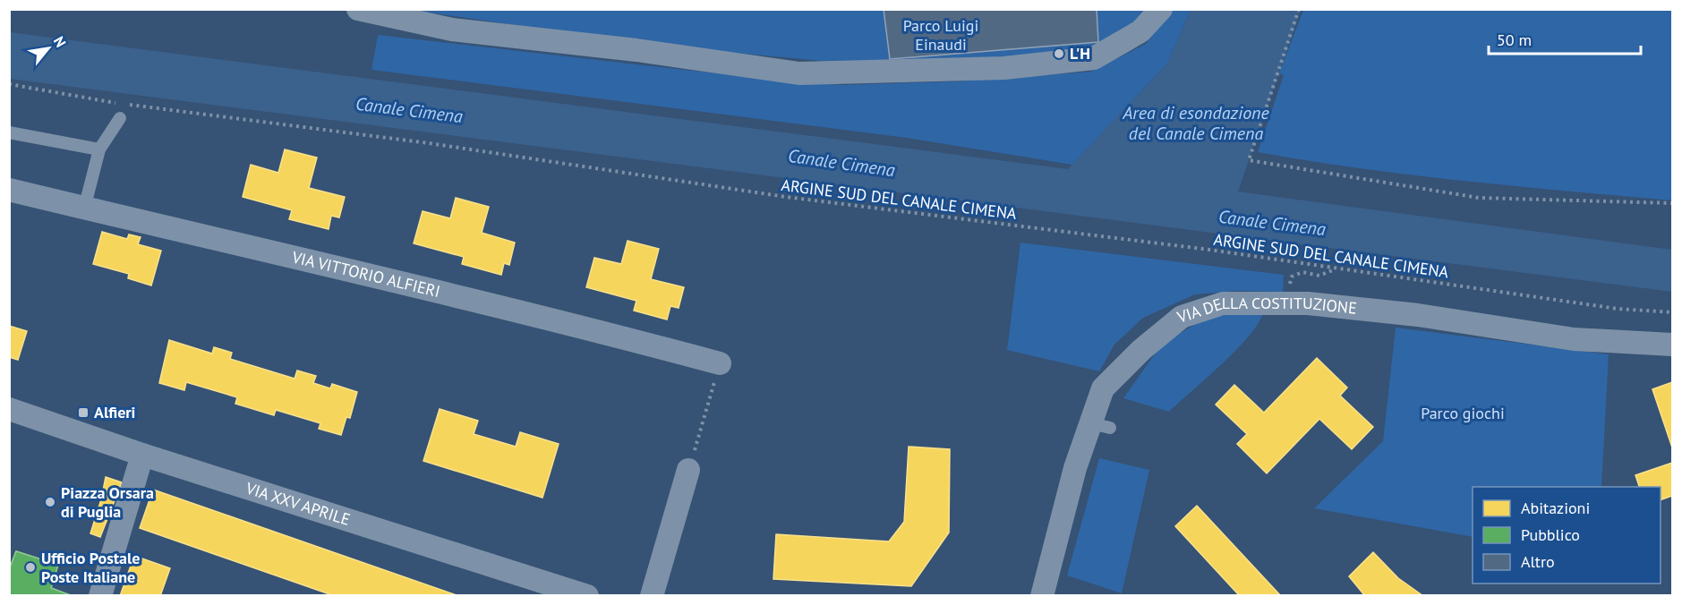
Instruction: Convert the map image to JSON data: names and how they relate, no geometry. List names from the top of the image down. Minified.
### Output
{"streets":{"street":["VIA VITTORIO ALFIERI","VIA DELLA COSTITUZIONE","VIA XXV APRILE"],"path":["ARGINE SUD DEL CANALE CIMENA"]},"water":["Canale Cimena","Area di esondazione del Canale Cimena"],"parks":["Parco Luigi Einaudi","Parco giochi"],"places":{"other":["L'H","Piazza Orsara di Puglia","Ufficio Postale Poste Italiane"],"transit":["Alfieri"]},"legend":["Abitazioni","Pubblico","Altro"],"scale_bar":"50 m","north":"top right"}
